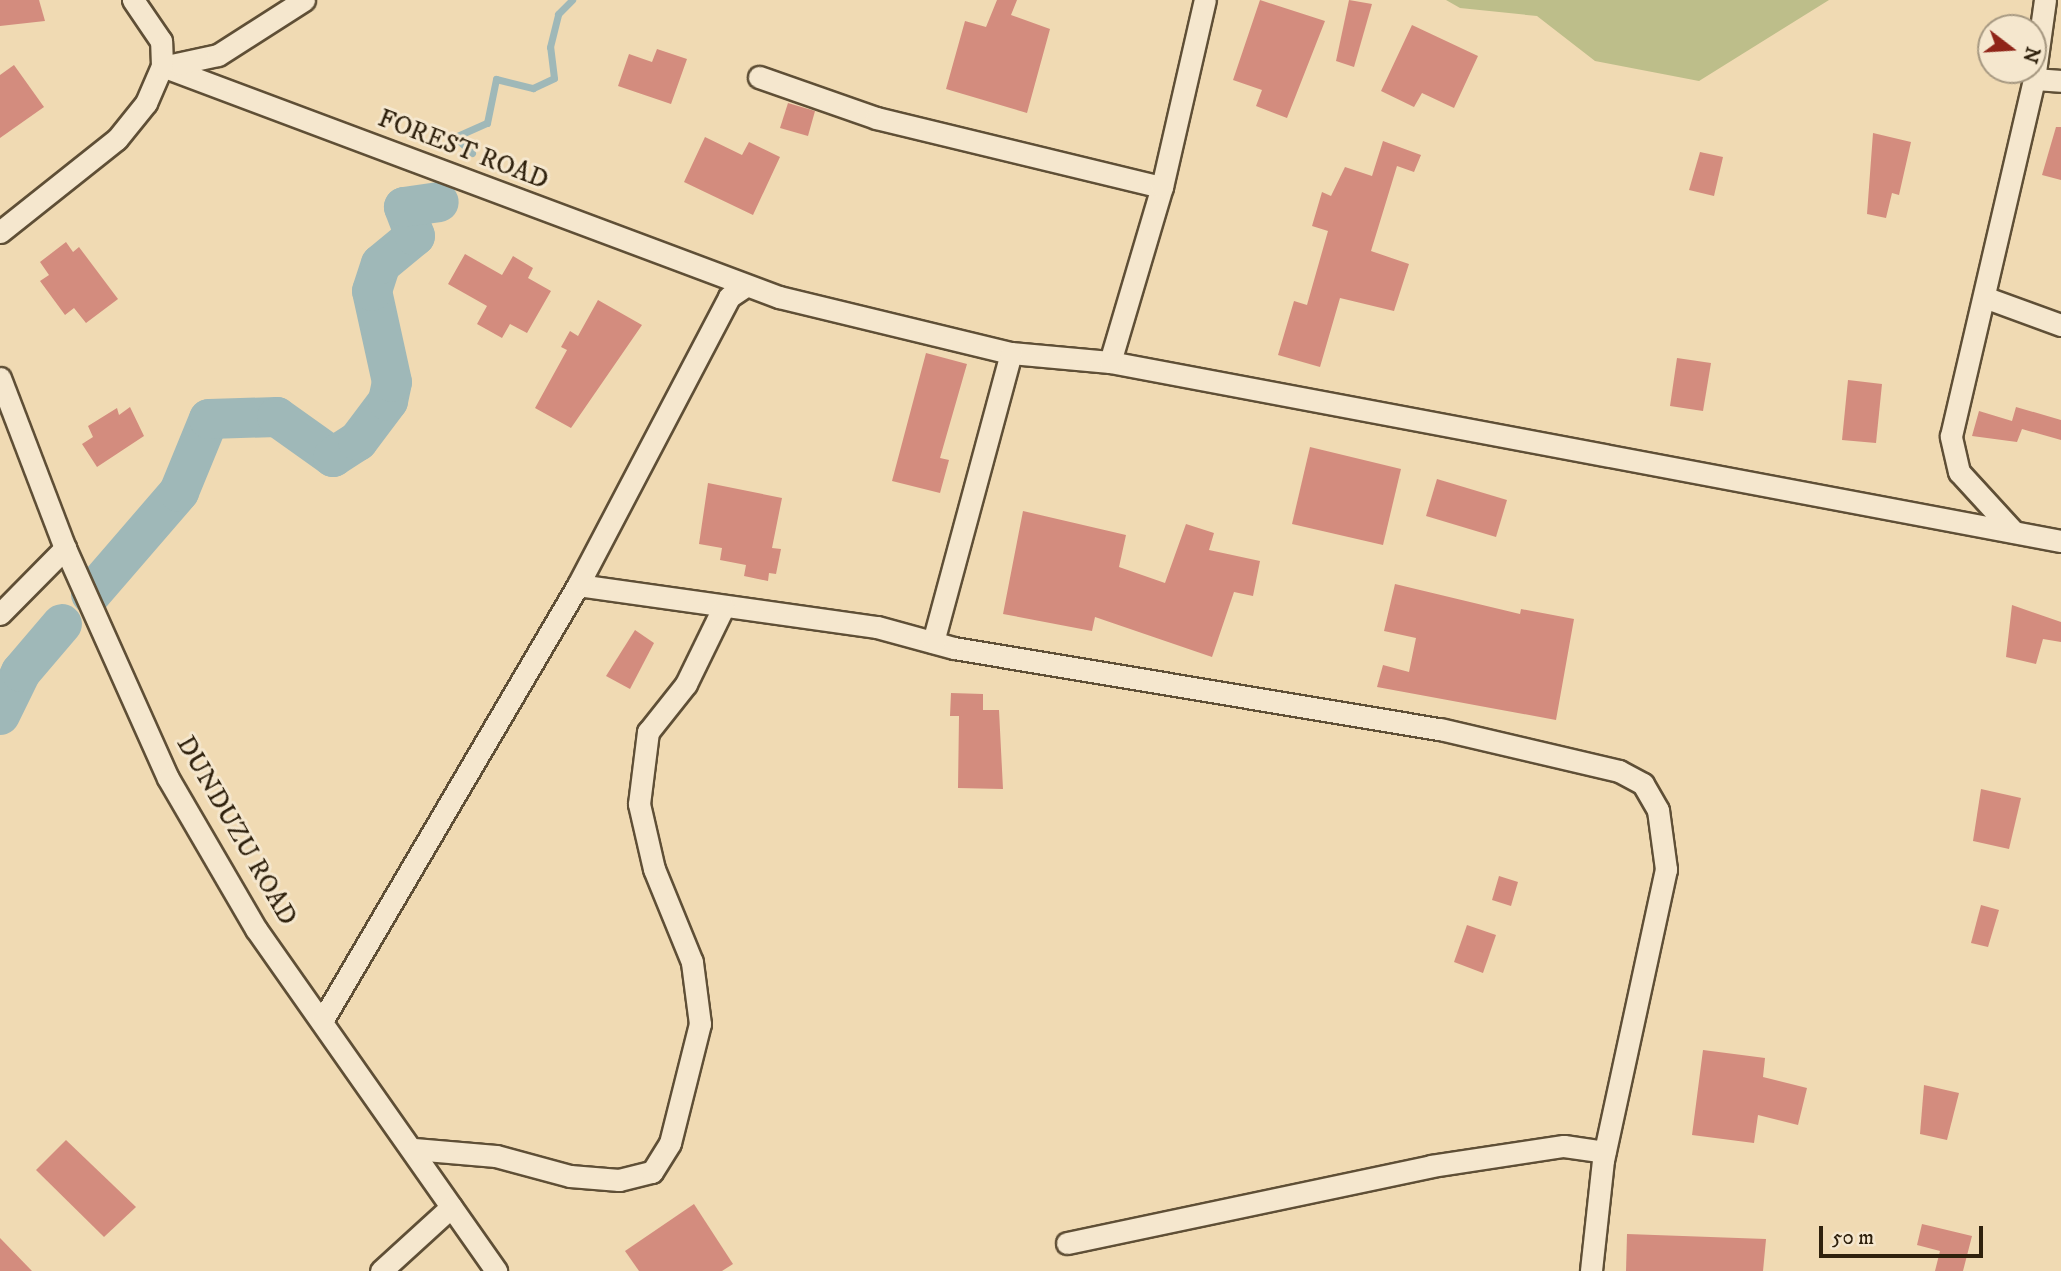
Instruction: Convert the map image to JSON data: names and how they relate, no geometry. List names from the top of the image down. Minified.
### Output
{"streets":{"street":["FOREST ROAD","DUNDUZU ROAD"]},"scale_bar":"50 m","north":"right"}
